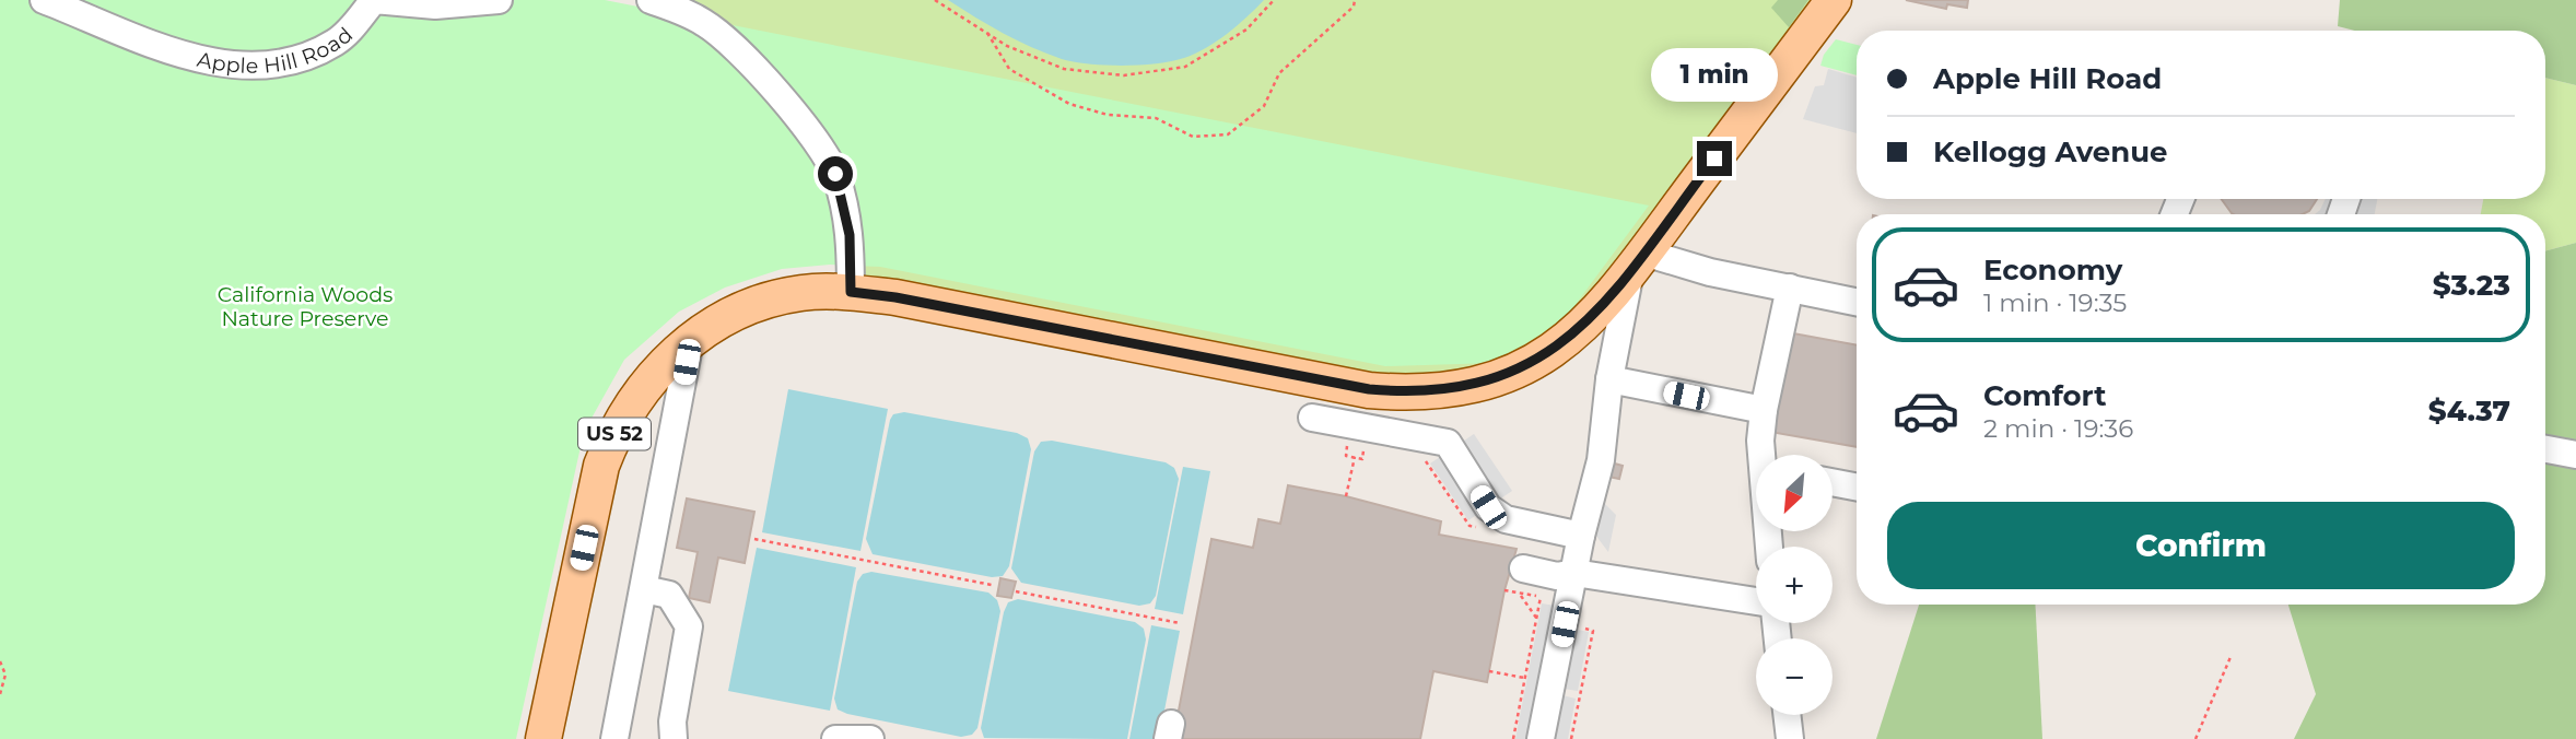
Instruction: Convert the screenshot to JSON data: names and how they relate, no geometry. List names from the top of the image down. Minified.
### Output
{"streets":{"main road":["US 52"],"street":["Apple Hill Road"]},"parks":["California Woods Nature Preserve"],"north":"bottom left","page":{"banner":["Apple Hill Road","Kellogg Avenue"],"bubble":"1 min","list":[{"name":"Economy","note":"1 min · 19:35","value":"$3.23"},{"name":"Comfort","note":"2 min · 19:36","value":"$4.37"}],"map_buttons":["+","−"],"buttons":"Confirm"}}
